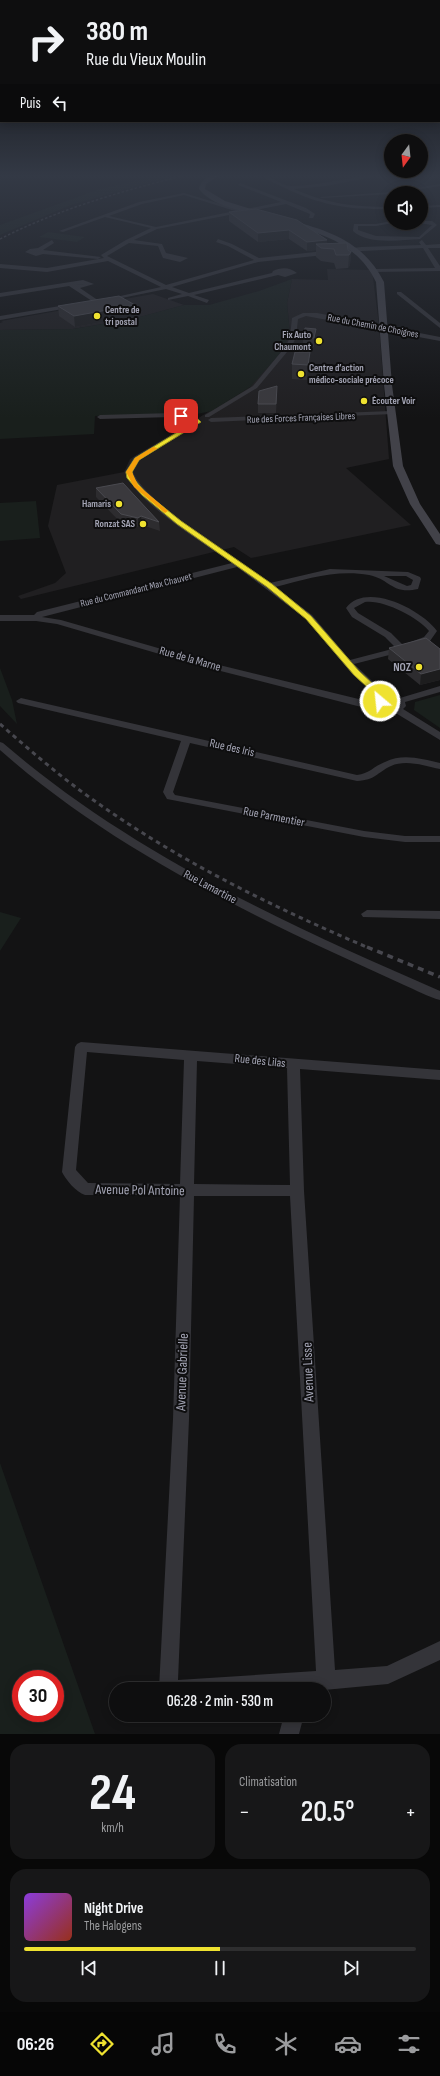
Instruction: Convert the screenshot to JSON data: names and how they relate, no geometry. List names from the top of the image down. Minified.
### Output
{"streets":{"street":["Rue du Chemin de Choignes","Rue des Forces Françaises Libres","Rue du Commandant Max Chauvet","Rue de la Marne","Rue des Iris","Rue Parmentier","Rue Lamartine","Rue des Lilas","Avenue Pol Antoine","Avenue Gabrielle","Avenue Lisse"]},"crossings":[["Rue du Chemin de Choignes","Rue des Forces Françaises Libres"],["Rue du Commandant Max Chauvet","Rue de la Marne"],["Rue des Iris","Rue Parmentier"],["Rue des Lilas","Avenue Pol Antoine"],["Rue des Lilas","Avenue Gabrielle"],["Rue des Lilas","Avenue Lisse"],["Avenue Pol Antoine","Avenue Gabrielle"],["Avenue Pol Antoine","Avenue Lisse"]],"places":["Centre de tri postal","Fix Auto Chaumont","Centre d’action médico-sociale précoce","Écouter Voir","Hamaris","Ronzat SAS","NOZ"],"north":"bottom","page":{"turn":["380 m","Rue du Vieux Moulin"],"then":"Puis","limit":"30","trip":"06:28 · 2 min · 530 m","tile":[["24","km/h"],"Climatisation"],"heat":["−","20.5°","+"],"song":["Night Drive","The Halogens"],"tabs":"06:26"}}
